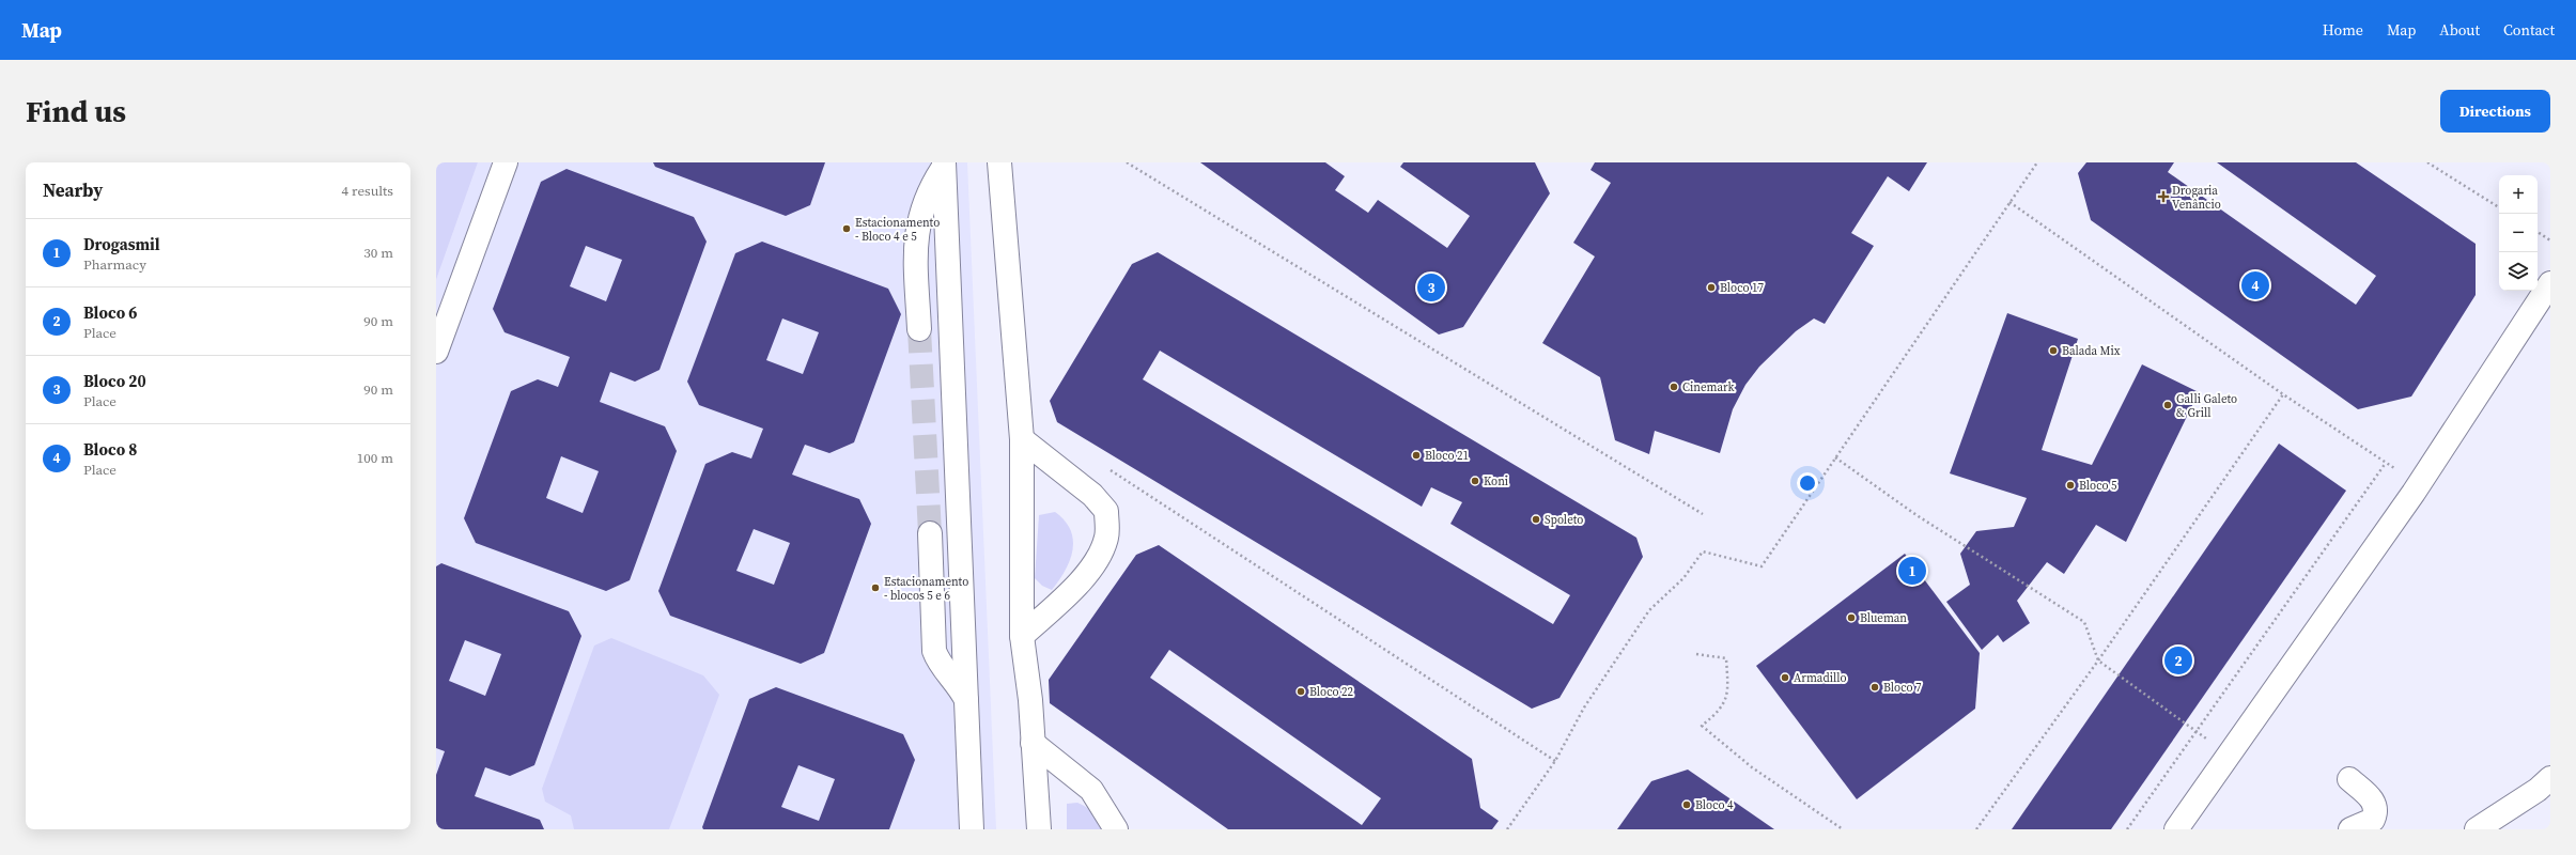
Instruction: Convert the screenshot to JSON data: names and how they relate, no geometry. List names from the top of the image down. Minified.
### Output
{"places":{"health":["Drogaria Venâncio"],"other":["Estacionamento - Bloco 4 e 5","Bloco 17","Balada Mix","Cinemark","Galli Galeto & Grill","Bloco 21","Koni","Bloco 5","Spoleto","Estacionamento - blocos 5 e 6","Blueman","Armadillo","Bloco 7","Bloco 22","Bloco 4"]},"page":{"header":"Map","nav":["Home","Map","About","Contact"],"buttons":"Directions","title":"Find us","heading":["Nearby","4 results"],"map_buttons":["+","−"],"list":[{"mark":"1","name":"Drogasmil","note":"Pharmacy","value":"30 m"},{"mark":"2","name":"Bloco 6","note":"Place","value":"90 m"},{"mark":"3","name":"Bloco 20","note":"Place","value":"90 m"},{"mark":"4","name":"Bloco 8","note":"Place","value":"100 m"}],"pins":["4","3","1","2"]}}
